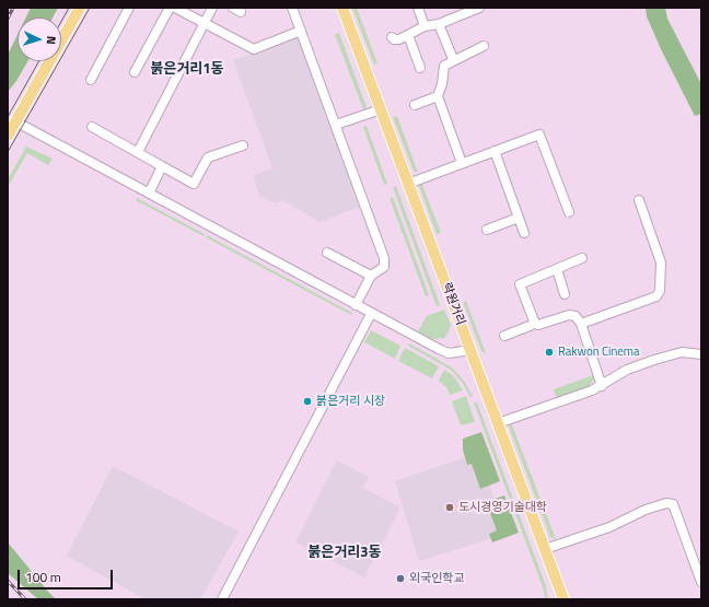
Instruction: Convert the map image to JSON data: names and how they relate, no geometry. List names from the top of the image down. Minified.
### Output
{"streets":{"main road":["락원거리"]},"districts":["붉은거리1동","붉은거리3동"],"places":["Rakwon Cinema","붉은거리 시장","도시경영기술대학","외국인학교"],"scale_bar":"100 m","north":"right"}
